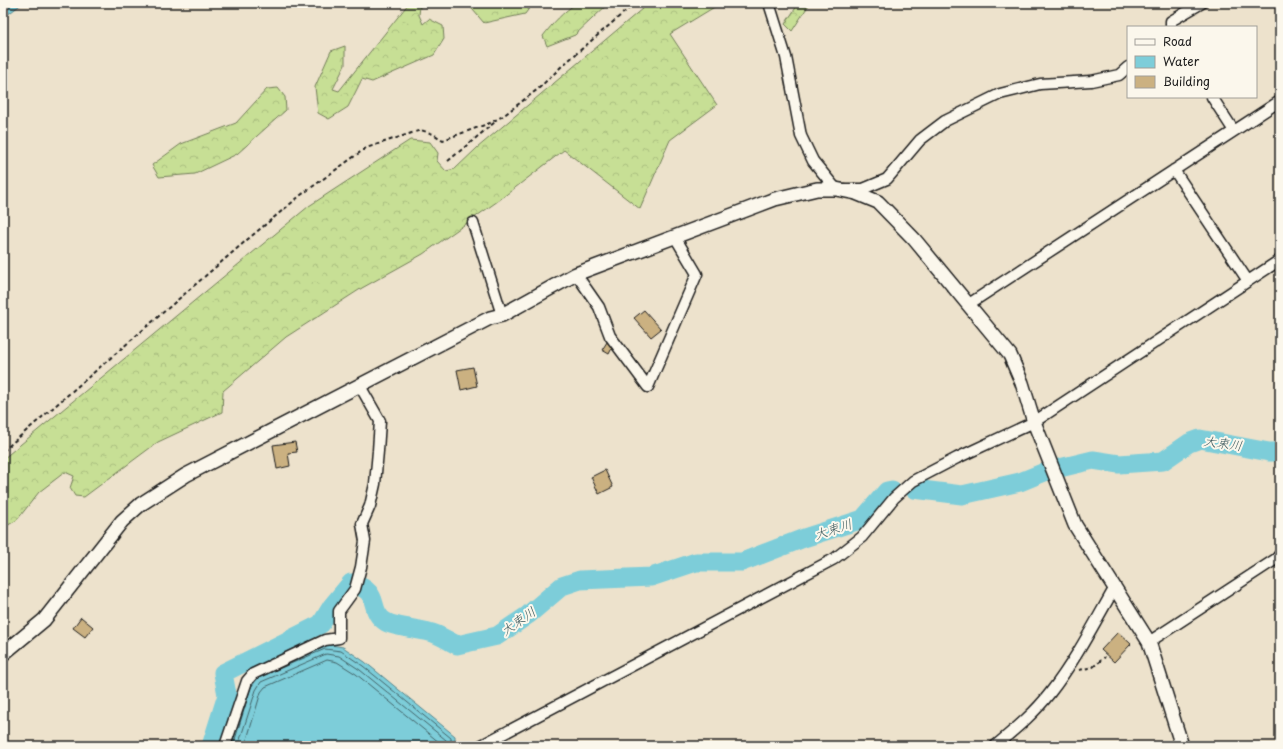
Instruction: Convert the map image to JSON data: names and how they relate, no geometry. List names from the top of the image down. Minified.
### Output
{"water":["大束川"],"legend":["Road","Water","Building"]}
